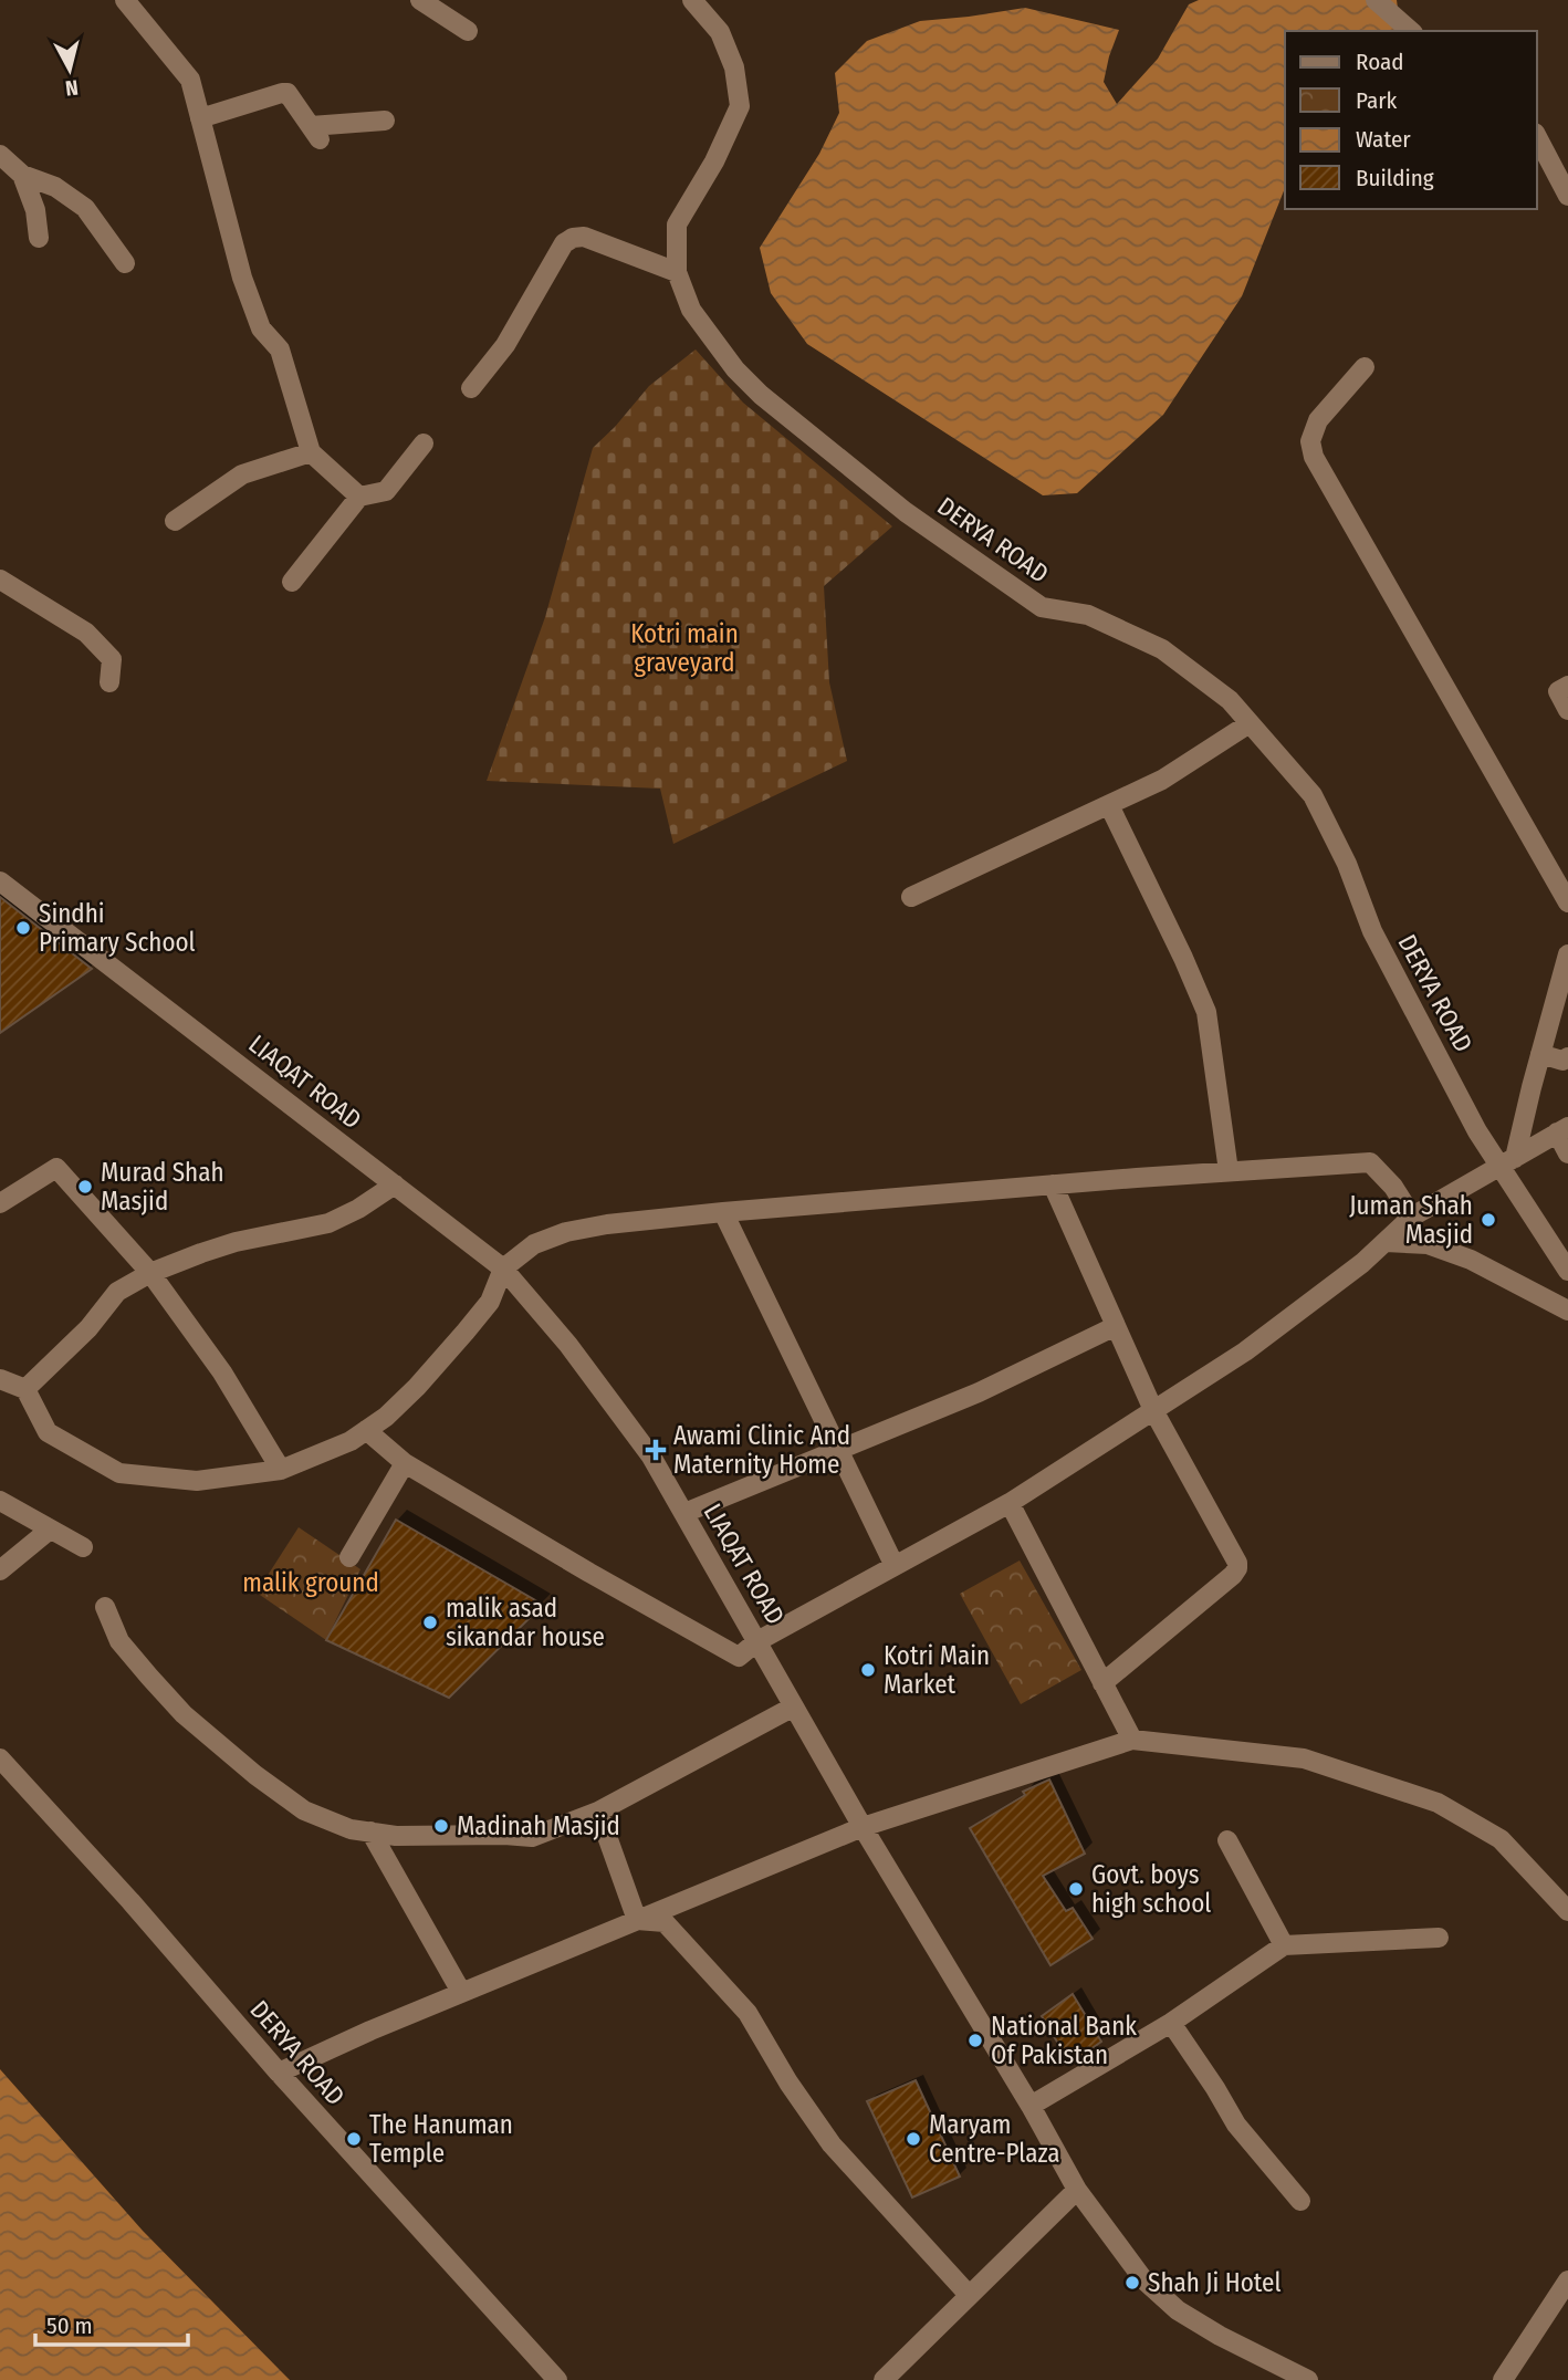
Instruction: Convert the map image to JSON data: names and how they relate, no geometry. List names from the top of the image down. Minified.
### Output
{"streets":{"street":["DERYA ROAD","LIAQAT ROAD"]},"parks":["Kotri main graveyard","malik ground"],"places":{"other":["Sindhi Primary School","Murad Shah Masjid","Juman Shah Masjid","malik asad sikandar house","Kotri Main Market","Madinah Masjid","Govt. boys high school","National Bank Of Pakistan","The Hanuman Temple","Maryam Centre-Plaza","Shah Ji Hotel"],"health":["Awami Clinic And Maternity Home"]},"legend":["Road","Park","Water","Building"],"scale_bar":"50 m","north":"bottom"}
